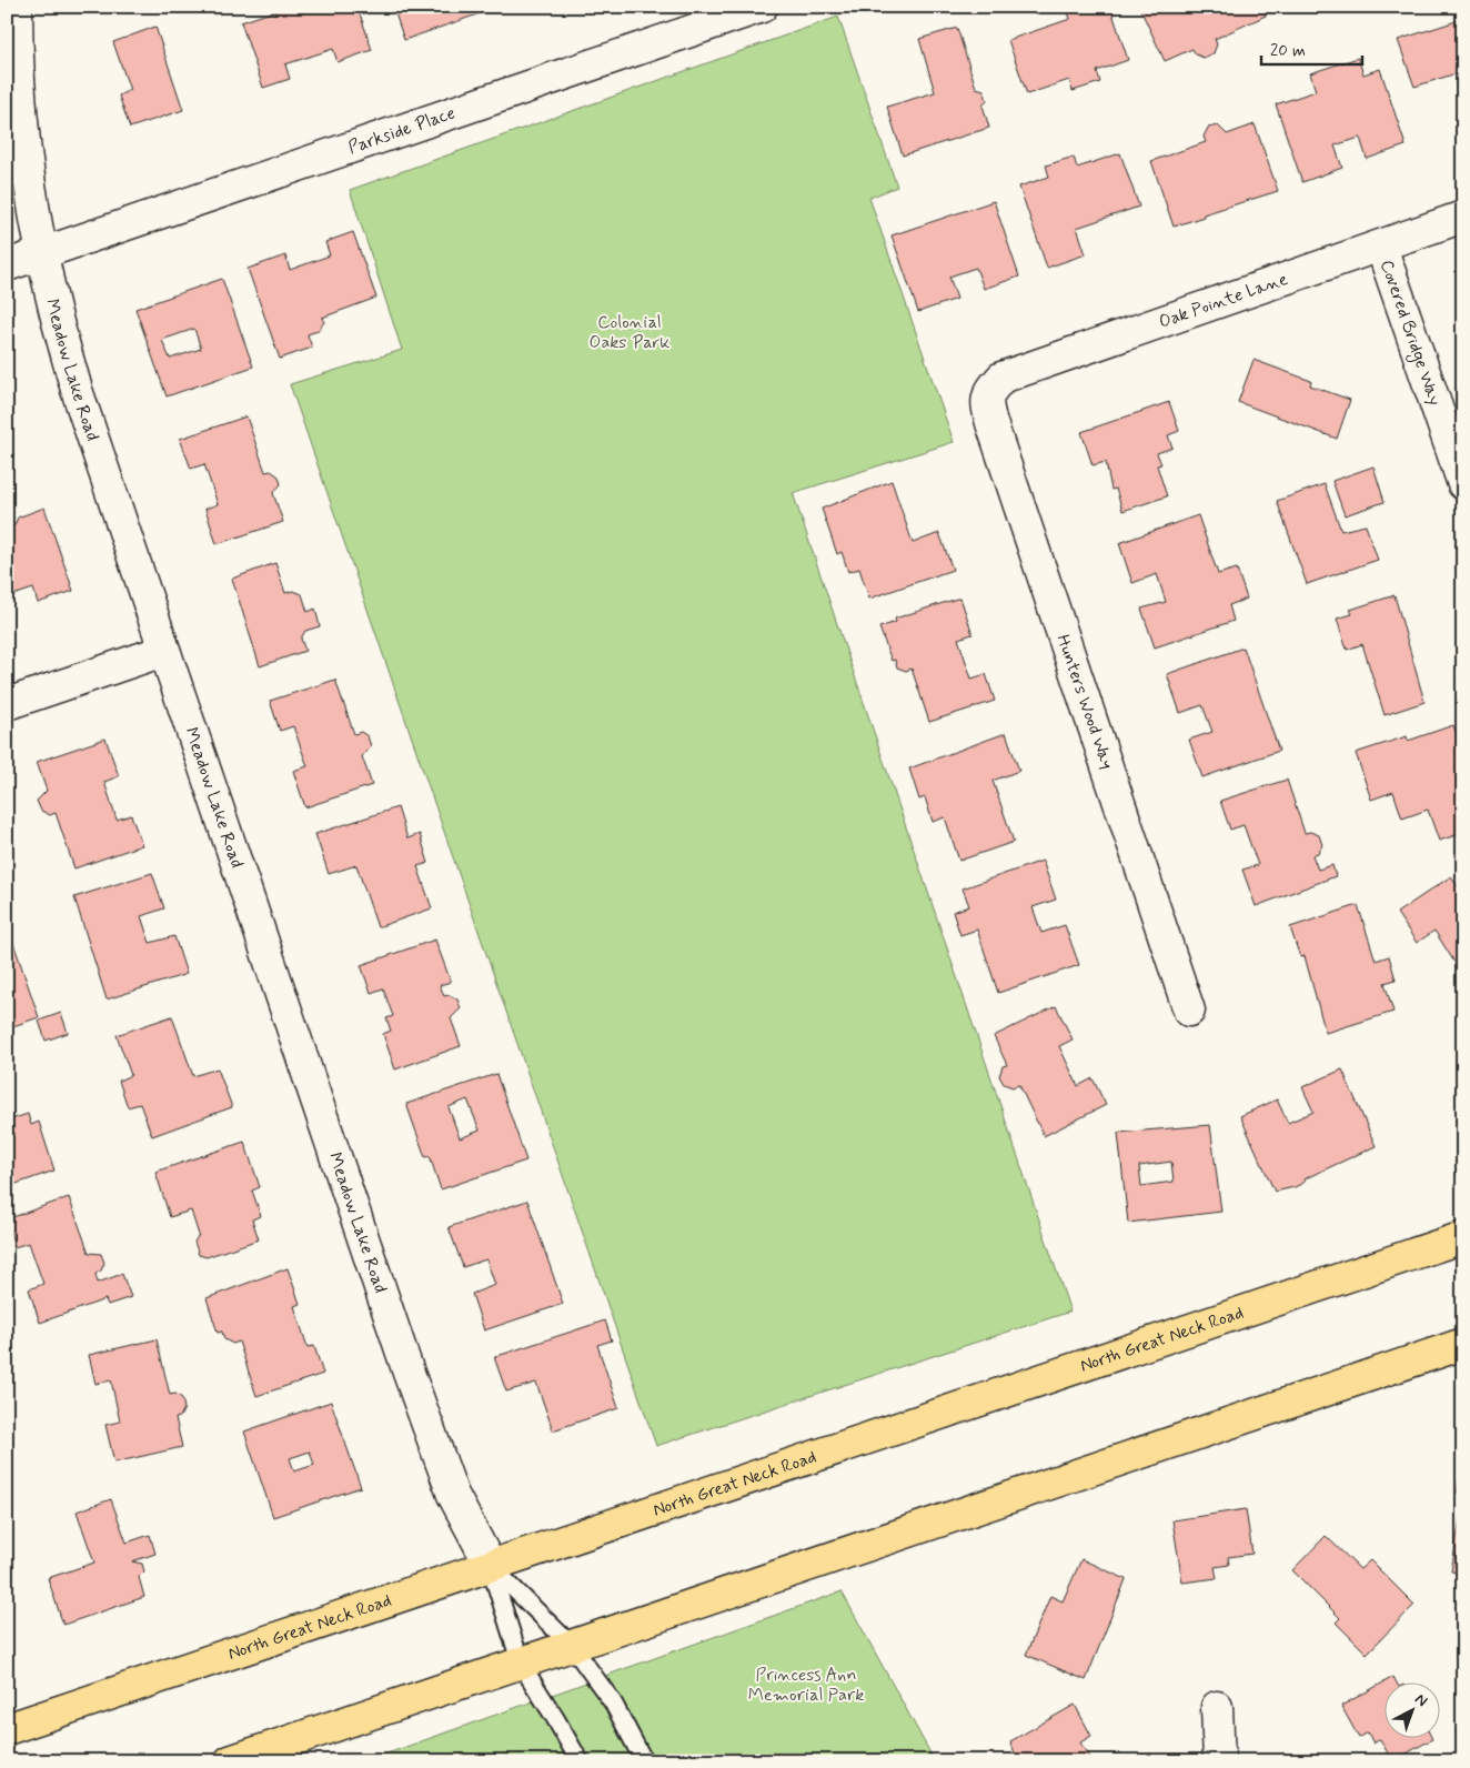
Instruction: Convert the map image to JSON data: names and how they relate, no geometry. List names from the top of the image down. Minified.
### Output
{"streets":{"main road":["North Great Neck Road"],"street":["Parkside Place","Oak Pointe Lane","Covered Bridge Way","Meadow Lake Road","Hunters Wood Way"]},"crossings":[["Parkside Place","Meadow Lake Road"],["Oak Pointe Lane","Covered Bridge Way"],["Oak Pointe Lane","Hunters Wood Way"],["Meadow Lake Road","North Great Neck Road"]],"parks":["Colonial Oaks Park","Princess Ann Memorial Park"],"scale_bar":"20 m","north":"top right"}
